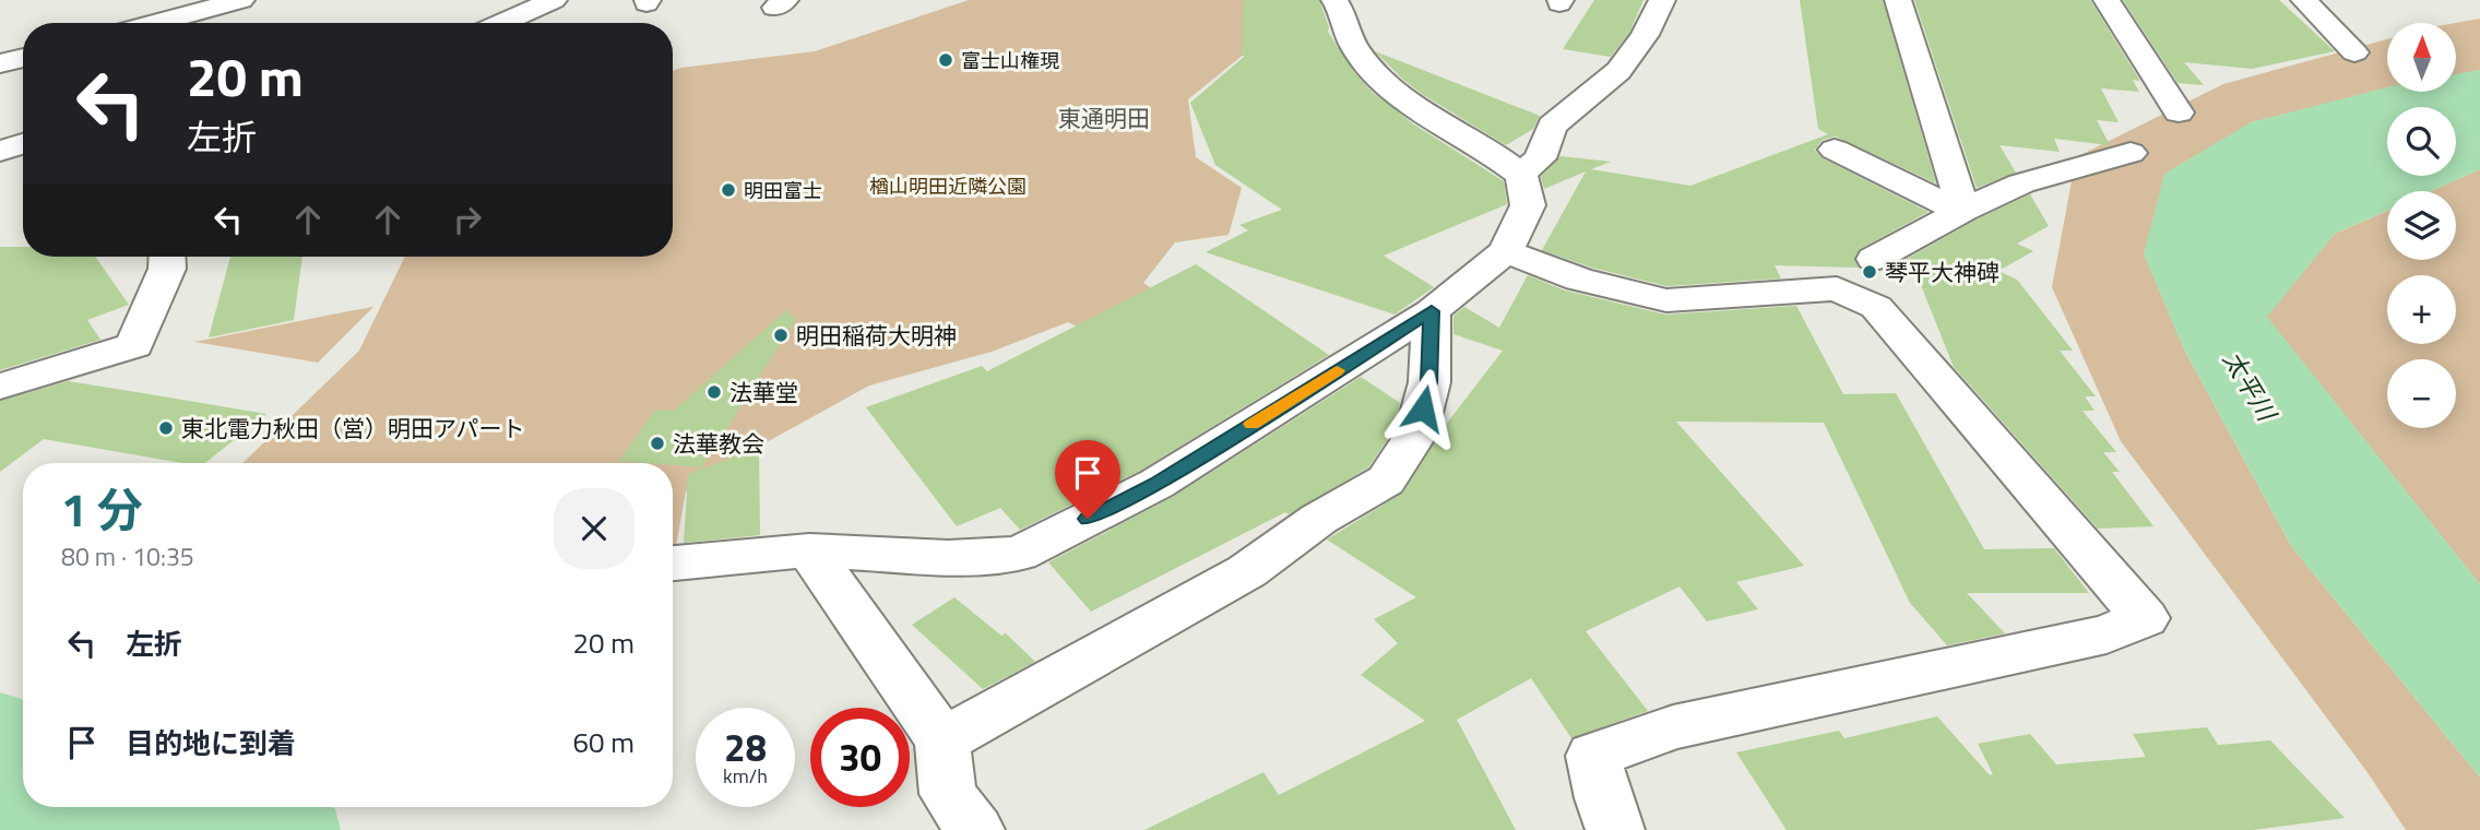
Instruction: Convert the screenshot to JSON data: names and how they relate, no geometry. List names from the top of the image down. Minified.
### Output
{"districts":["東通明田"],"water":["太平川"],"parks":["楢山明田近隣公園"],"places":["富士山権現","明田富士","琴平大神碑","明田稲荷大明神","法華堂","東北電力秋田（営）明田アパート","法華教会"],"north":"top","page":{"map_buttons":["+","−"],"turn":["20 m","左折"],"heading":["1 分","80 m · 10:35"],"list":[{"name":"左折","value":"20 m"},{"name":"目的地に到着","value":"60 m"}],"speed":"28 km/h","limit":"30"}}
